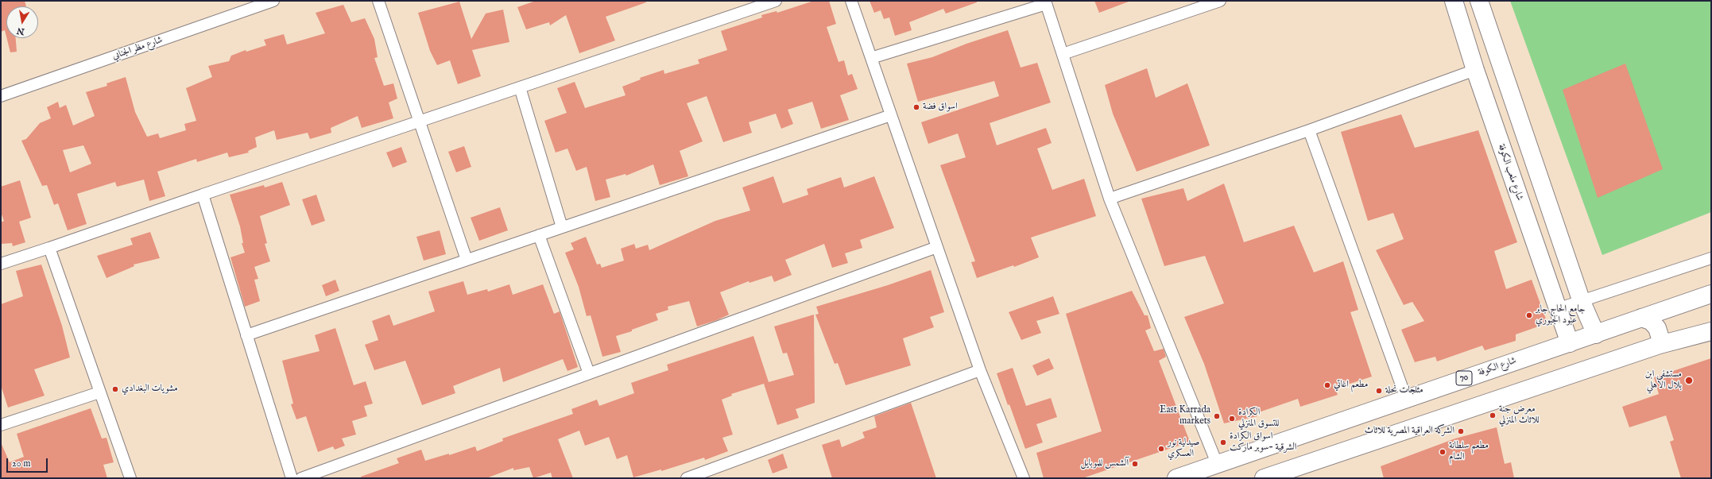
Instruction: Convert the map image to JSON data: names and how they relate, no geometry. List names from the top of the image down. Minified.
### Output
{"streets":{"main road":["شارع ملعب الكوفة","شارع الكوفة","70"],"street":["شارع مظر الجنابي"]},"crossings":[["شارع ملعب الكوفة","شارع الكوفة"]],"places":["اسواق فضة","جامع الحاج جابر عبود الجبوري","مستشفى ابن بلال الاهلي","مطعم اغاتي","مشويات البغدادي","مثلجات نحلة","معرض جنة للاثاث المنزلي","East Karrada markets","الكرادة للتسوق المنزلي","الشركة العراقية المصرية للاثاث","اسواق الكرادة الشرقية -سوبر ماركت","صيدلية نور العسكري","مطعم سلطانة الشام","آلشمس للموبايل"],"scale_bar":"20 m","north":"bottom"}
